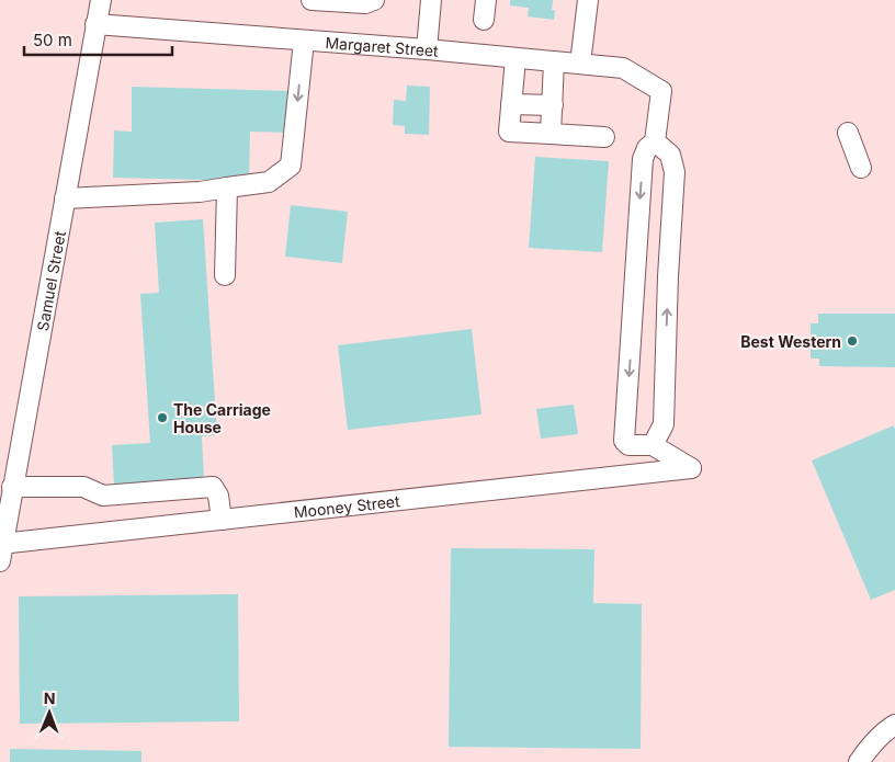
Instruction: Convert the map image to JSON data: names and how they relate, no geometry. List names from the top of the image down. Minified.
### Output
{"streets":{"street":["Margaret Street","Samuel Street","Mooney Street"]},"crossings":[["Margaret Street","Samuel Street"],["Samuel Street","Mooney Street"]],"places":["Best Western","The Carriage House"],"scale_bar":"50 m","north":"top"}
